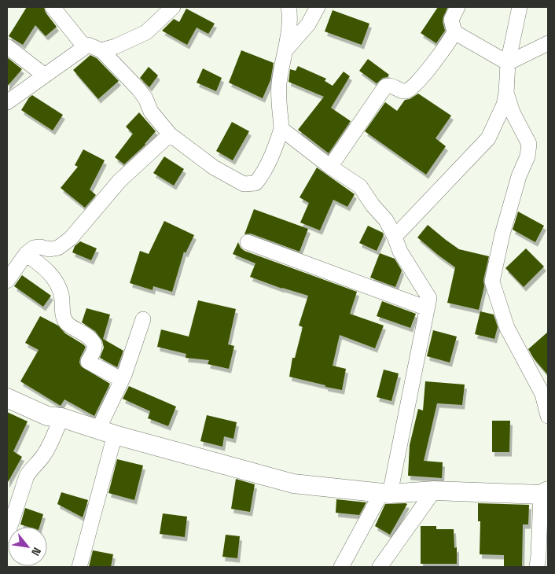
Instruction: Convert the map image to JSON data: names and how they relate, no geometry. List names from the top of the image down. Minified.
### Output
{"north":"bottom right"}
